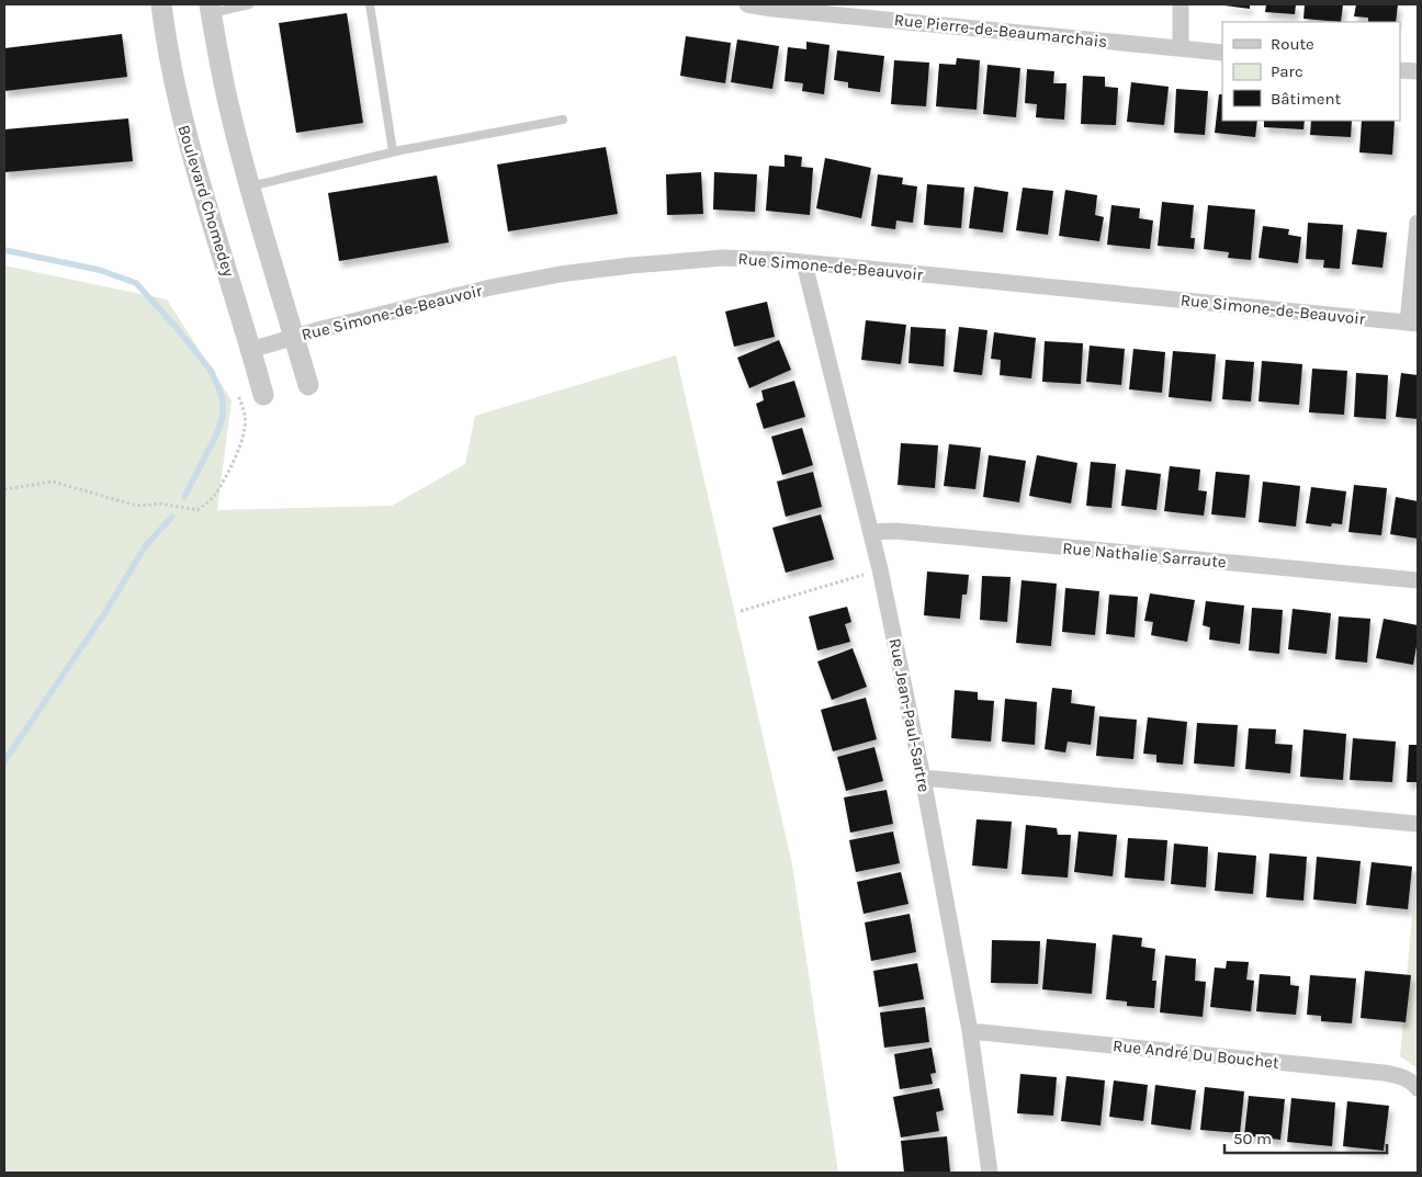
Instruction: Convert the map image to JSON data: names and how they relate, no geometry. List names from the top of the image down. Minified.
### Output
{"streets":{"street":["Rue Pierre-de-Beaumarchais","Boulevard Chomedey","Rue Simone-de-Beauvoir","Rue Nathalie Sarraute","Rue Jean-Paul-Sartre","Rue André Du Bouchet"]},"crossings":[["Boulevard Chomedey","Rue Simone-de-Beauvoir"],["Rue Simone-de-Beauvoir","Rue Jean-Paul-Sartre"],["Rue Nathalie Sarraute","Rue Jean-Paul-Sartre"],["Rue Jean-Paul-Sartre","Rue André Du Bouchet"]],"legend":["Route","Parc","Bâtiment"],"scale_bar":"50 m"}
